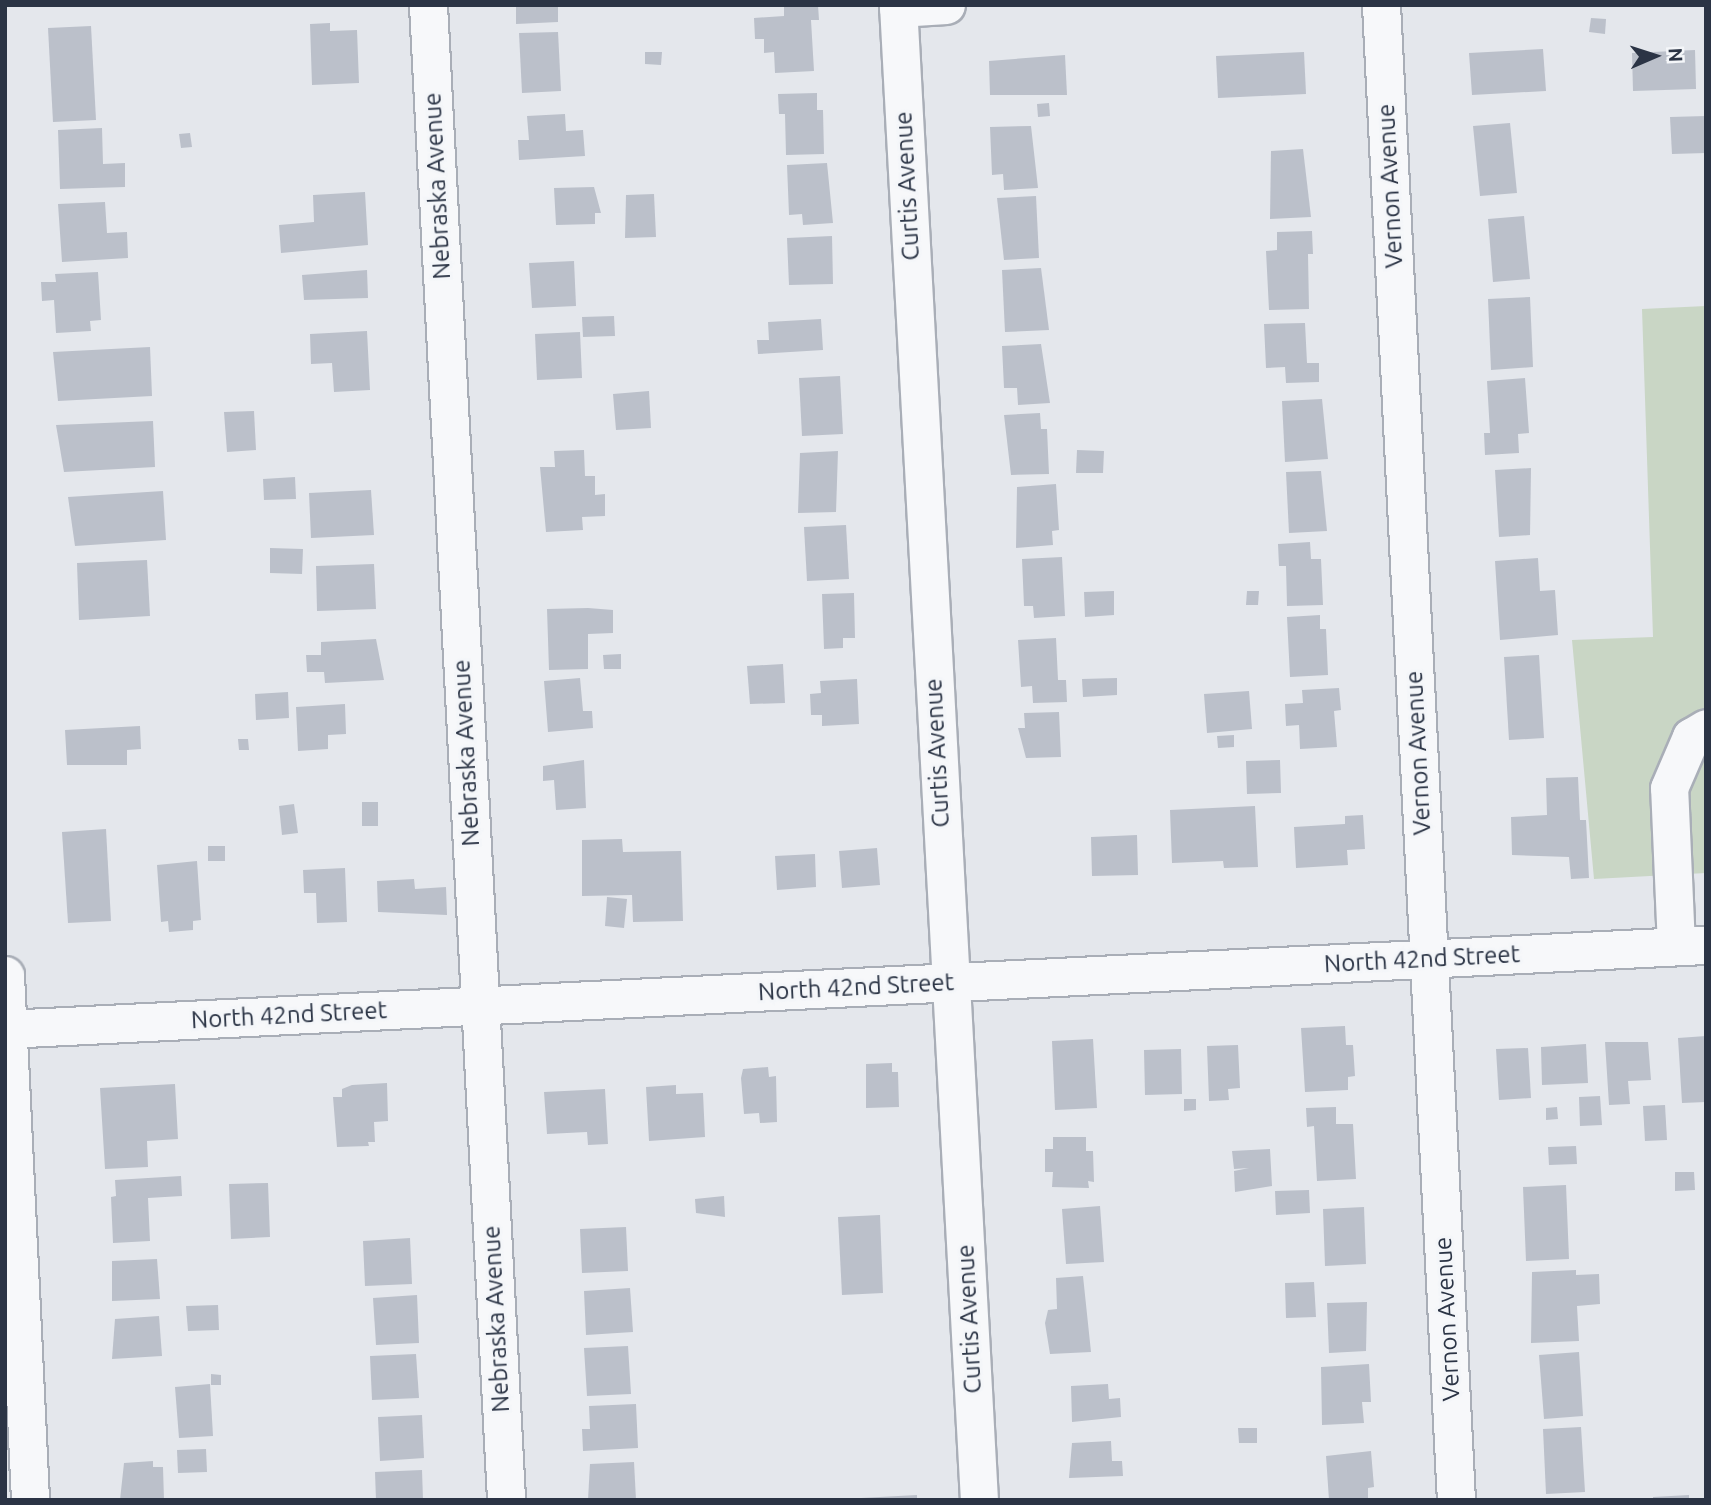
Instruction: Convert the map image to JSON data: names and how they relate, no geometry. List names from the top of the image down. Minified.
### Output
{"streets":{"street":["Nebraska Avenue","Curtis Avenue","Vernon Avenue","North 42nd Street"]},"crossings":[["Nebraska Avenue","North 42nd Street"],["Curtis Avenue","North 42nd Street"],["Vernon Avenue","North 42nd Street"]],"north":"right"}
